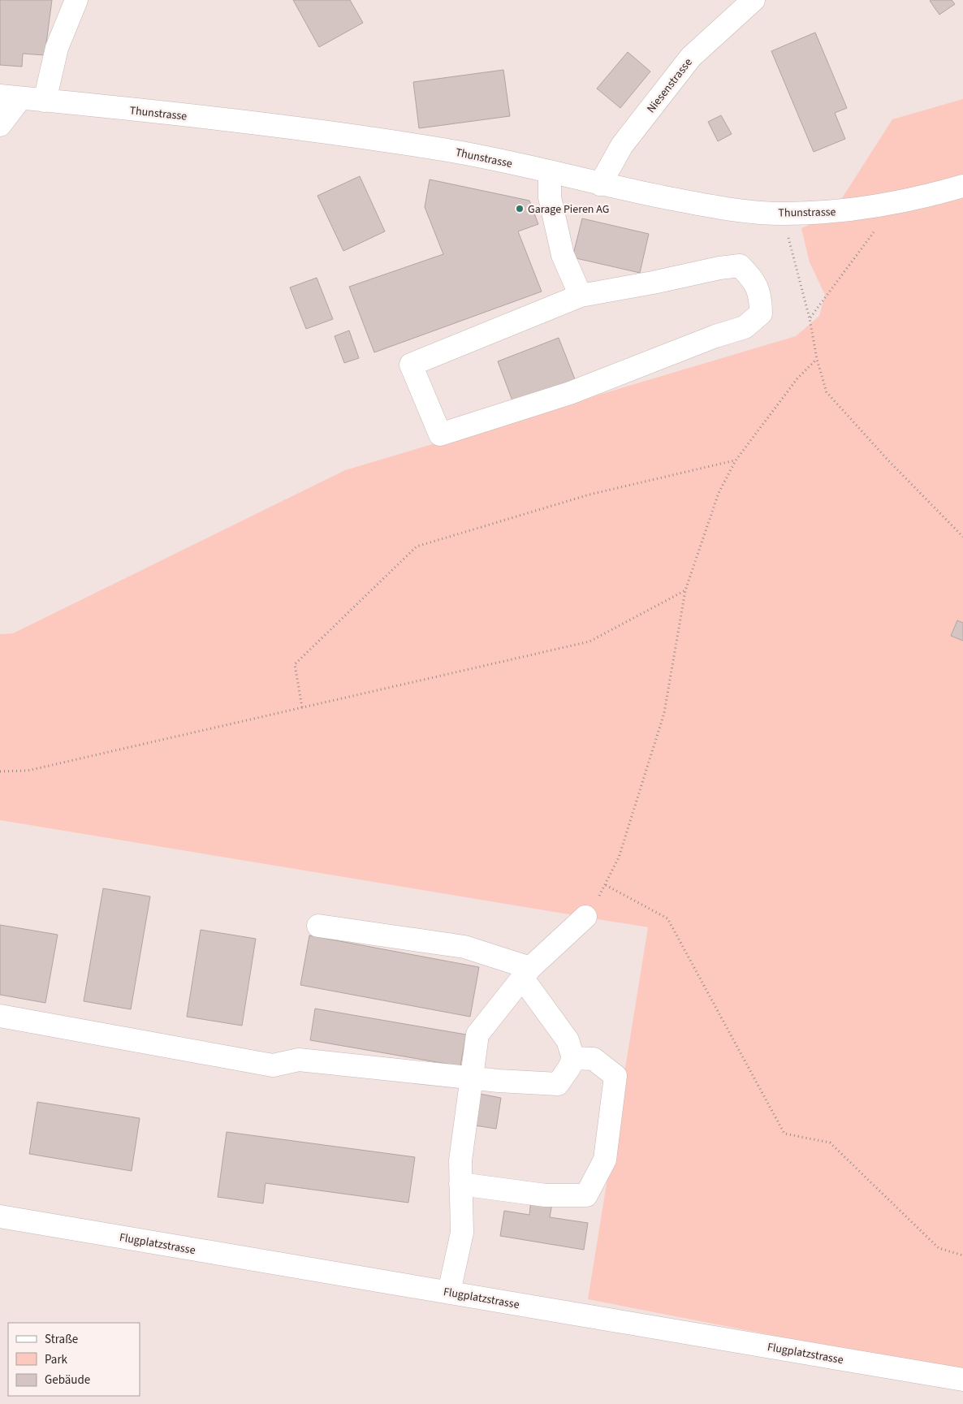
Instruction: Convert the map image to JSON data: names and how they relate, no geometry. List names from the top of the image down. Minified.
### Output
{"streets":{"street":["Niesenstrasse","Thunstrasse","Flugplatzstrasse"]},"crossings":[["Niesenstrasse","Thunstrasse"]],"places":["Garage Pieren AG"],"legend":["Straße","Park","Gebäude"]}
